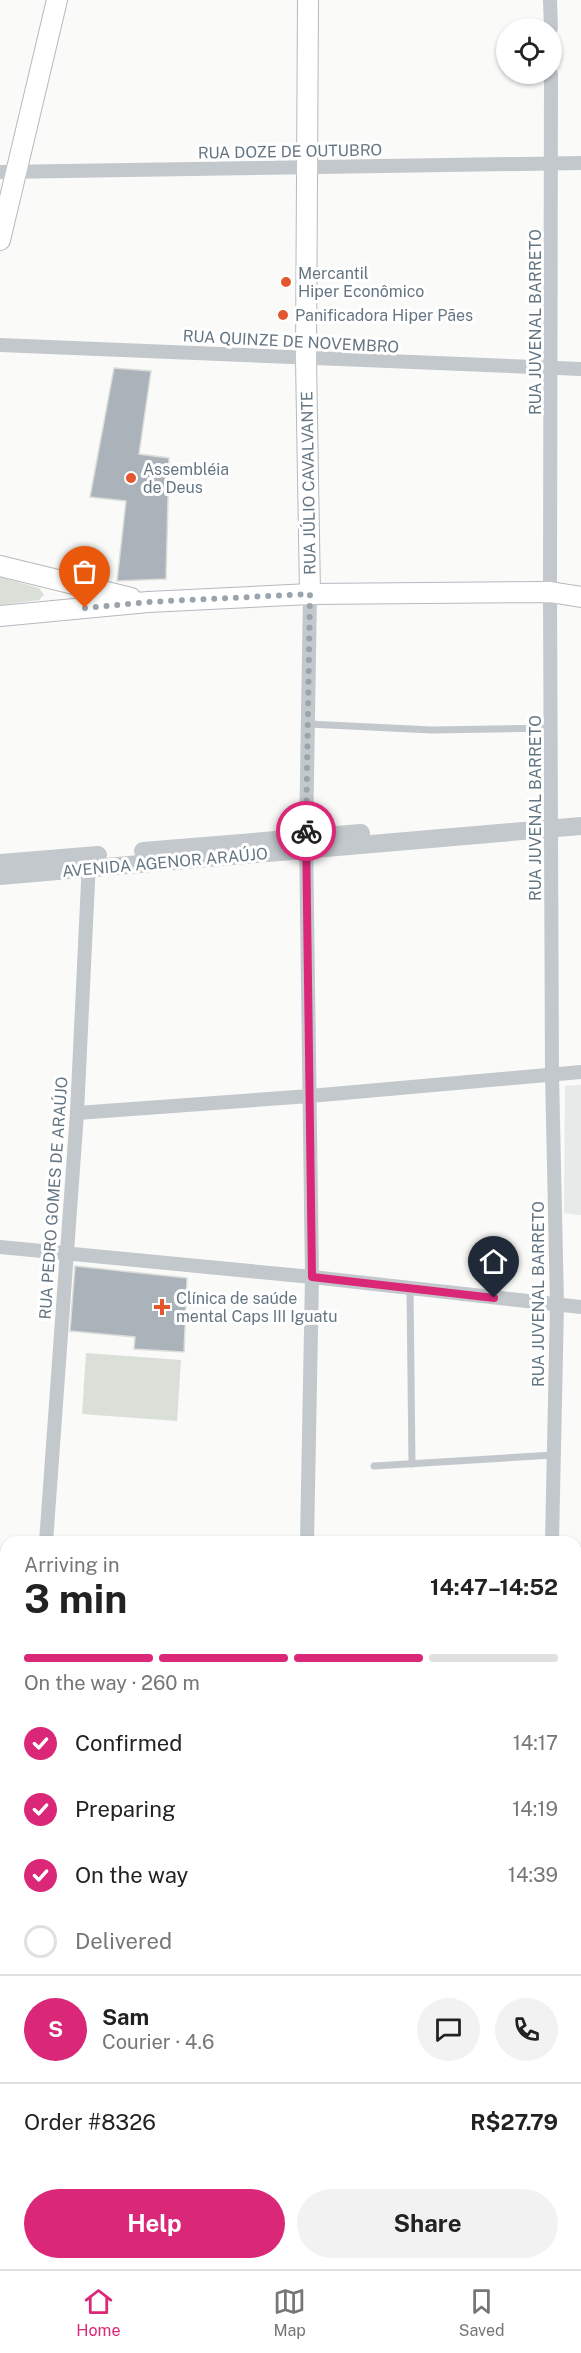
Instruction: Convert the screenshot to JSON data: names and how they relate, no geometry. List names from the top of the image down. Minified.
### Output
{"streets":{"main road":["RUA JÚLIO CAVALVANTE"],"street":["RUA DOZE DE OUTUBRO","RUA JUVENAL BARRETO","RUA QUINZE DE NOVEMBRO","AVENIDA AGENOR ARAÚJO","RUA PEDRO GOMES DE ARAÚJO"]},"crossings":[["RUA DOZE DE OUTUBRO","RUA JUVENAL BARRETO"],["RUA DOZE DE OUTUBRO","RUA JÚLIO CAVALVANTE"],["RUA JUVENAL BARRETO","RUA QUINZE DE NOVEMBRO"],["RUA JUVENAL BARRETO","AVENIDA AGENOR ARAÚJO"],["RUA QUINZE DE NOVEMBRO","RUA JÚLIO CAVALVANTE"],["RUA JÚLIO CAVALVANTE","AVENIDA AGENOR ARAÚJO"],["AVENIDA AGENOR ARAÚJO","RUA PEDRO GOMES DE ARAÚJO"]],"places":{"other":["Mercantil Hiper Econômico","Panificadora Hiper Pães","Assembléia de Deus"],"health":["Clínica de saúde mental Caps III Iguatu"]},"page":{"heading":["3 min","Arriving in","14:47–14:52"],"panel":["Sam","Courier · 4.6","Order #8326","R$27.79"],"bar":"On the way · 260 m","list":[["Confirmed","14:17"],["Preparing","14:19"],["On the way","14:39"],"Delivered"],"round":"S","buttons":["Help","Share"],"tabs":["Home","Map","Saved"]}}
